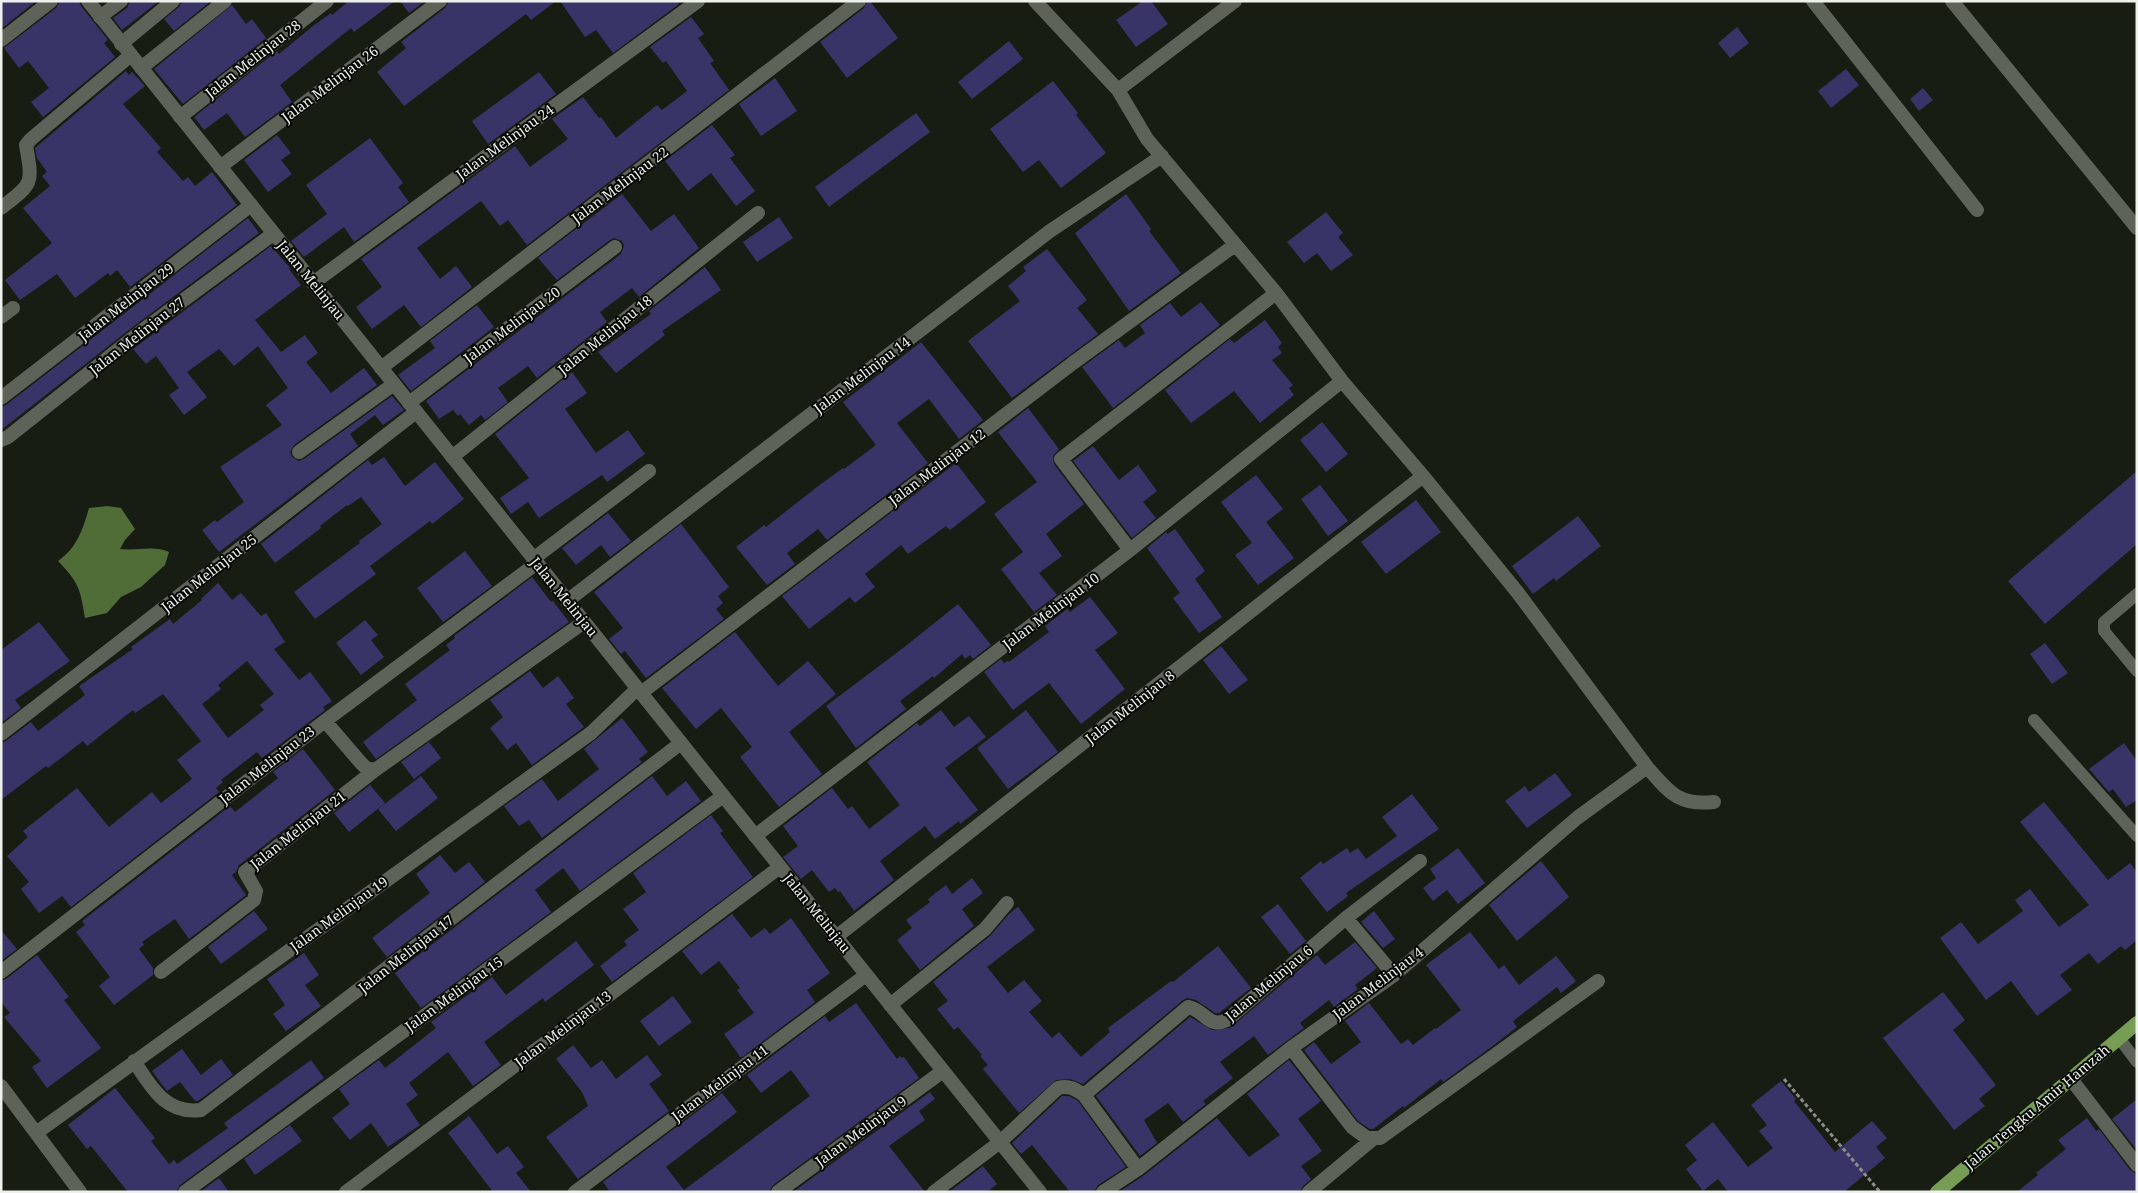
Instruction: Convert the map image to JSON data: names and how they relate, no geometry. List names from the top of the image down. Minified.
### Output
{"streets":{"main road":["Jalan Tengku Amir Hamzah"],"street":["Jalan Melinjau 28","Jalan Melinjau 26","Jalan Melinjau 24","Jalan Melinjau 22","Jalan Melinjau","Jalan Melinjau 29","Jalan Melinjau 20","Jalan Melinjau 18","Jalan Melinjau 27","Jalan Melinjau 14","Jalan Melinjau 12","Jalan Melinjau 25","Jalan Melinjau 10","Jalan Melinjau 8","Jalan Melinjau 23","Jalan Melinjau 21","Jalan Melinjau 19","Jalan Melinjau 17","Jalan Melinjau 6","Jalan Melinjau 4","Jalan Melinjau 15","Jalan Melinjau 13","Jalan Melinjau 11","Jalan Melinjau 9"]},"crossings":[["Jalan Melinjau 28","Jalan Melinjau"],["Jalan Melinjau 26","Jalan Melinjau"],["Jalan Melinjau 24","Jalan Melinjau"],["Jalan Melinjau 22","Jalan Melinjau"],["Jalan Melinjau","Jalan Melinjau 29"],["Jalan Melinjau","Jalan Melinjau 20"],["Jalan Melinjau","Jalan Melinjau 18"],["Jalan Melinjau","Jalan Melinjau 27"],["Jalan Melinjau","Jalan Melinjau 14"],["Jalan Melinjau","Jalan Melinjau 12"],["Jalan Melinjau","Jalan Melinjau 25"],["Jalan Melinjau","Jalan Melinjau 10"],["Jalan Melinjau","Jalan Melinjau 8"],["Jalan Melinjau","Jalan Melinjau 23"],["Jalan Melinjau","Jalan Melinjau 21"],["Jalan Melinjau","Jalan Melinjau 19"],["Jalan Melinjau","Jalan Melinjau 17"],["Jalan Melinjau","Jalan Melinjau 15"],["Jalan Melinjau","Jalan Melinjau 13"],["Jalan Melinjau","Jalan Melinjau 11"],["Jalan Melinjau","Jalan Melinjau 9"],["Jalan Melinjau 20","Jalan Melinjau 25"],["Jalan Melinjau 12","Jalan Melinjau 19"],["Jalan Melinjau 19","Jalan Melinjau 17"]]}
